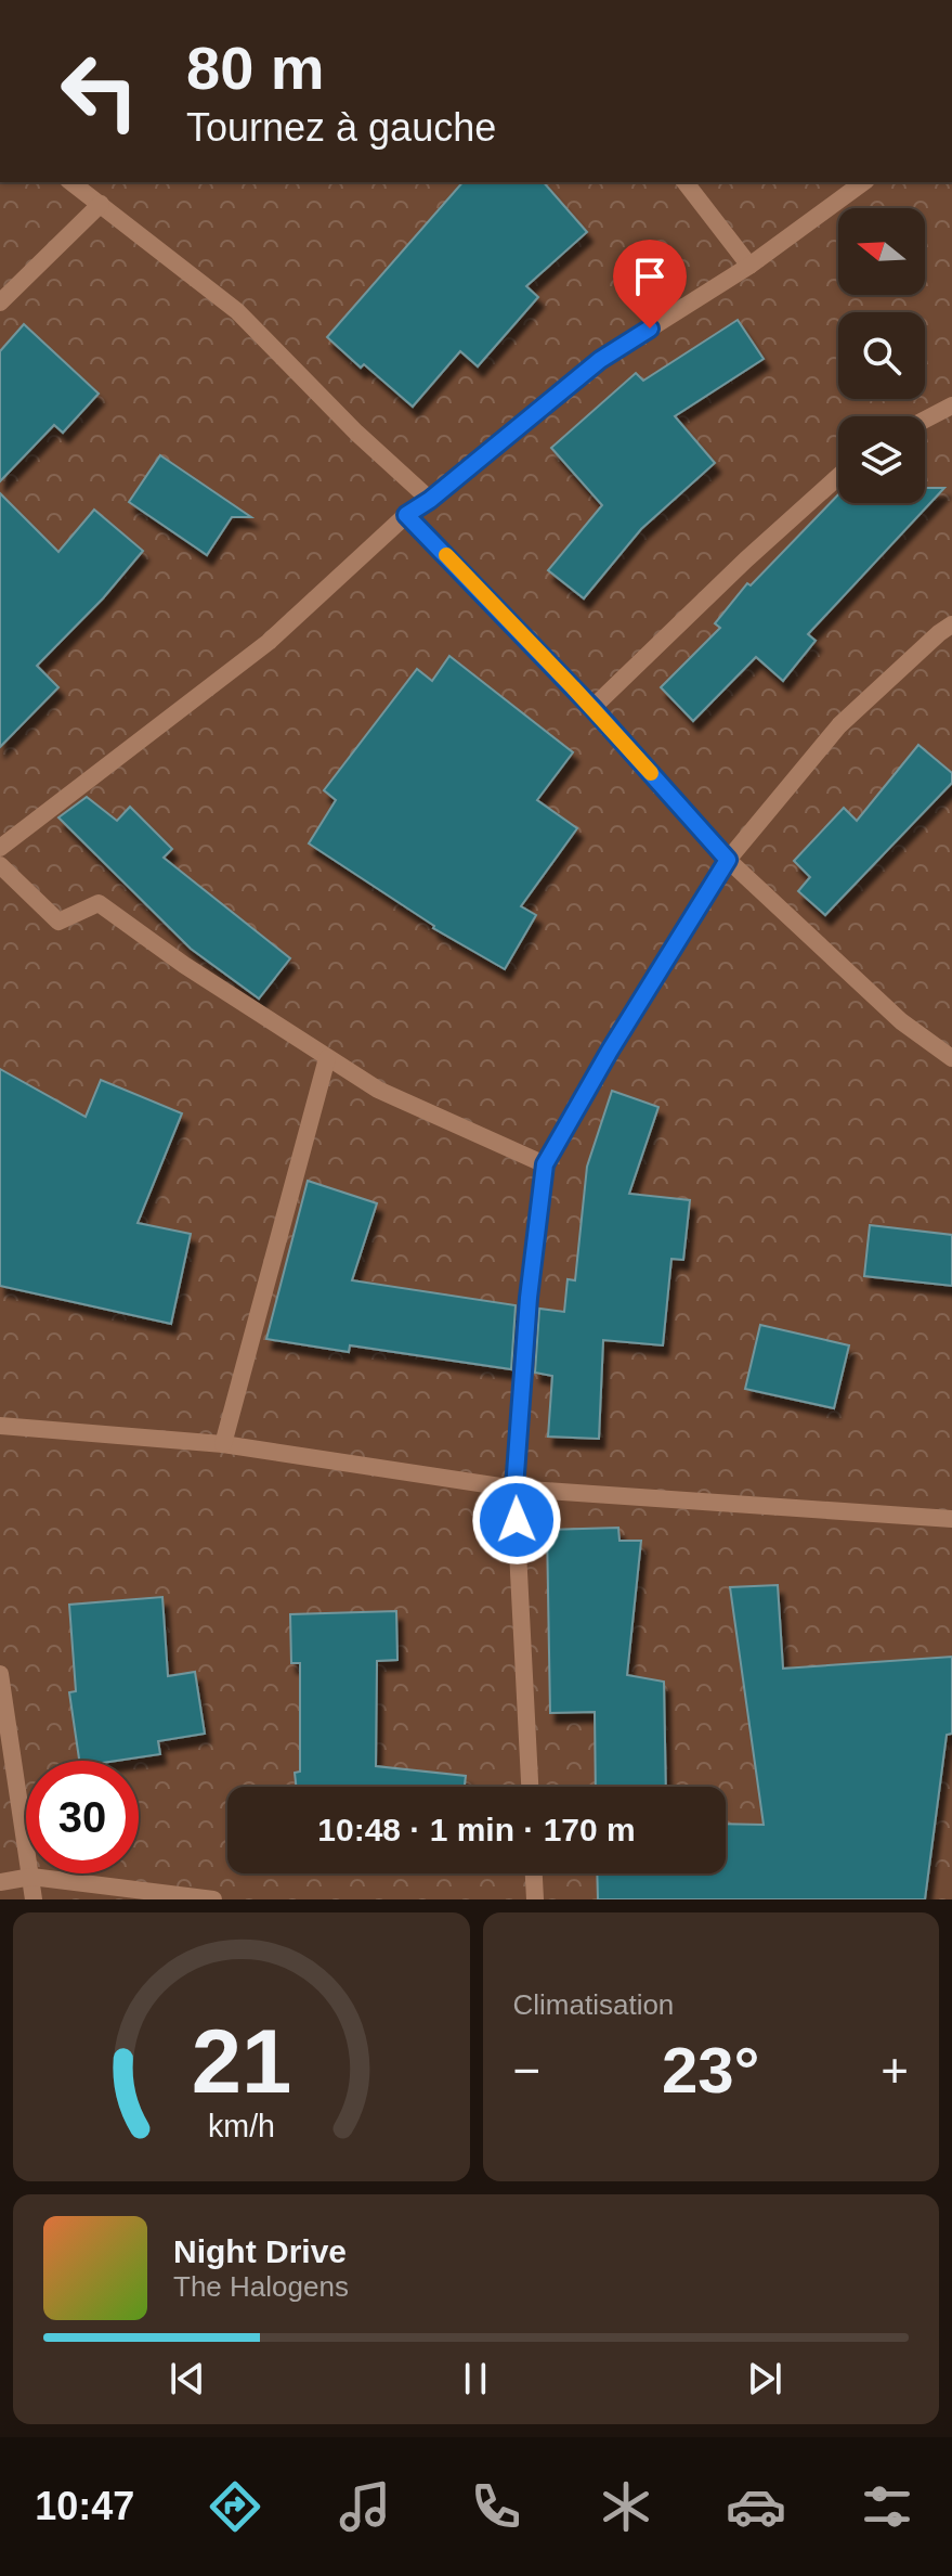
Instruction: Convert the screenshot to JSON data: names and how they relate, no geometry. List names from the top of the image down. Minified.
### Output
{"north":"left","page":{"turn":["80 m","Tournez à gauche"],"limit":"30","trip":"10:48 · 1 min · 170 m","tile":"Climatisation","heat":["−","23°","+"],"song":["Night Drive","The Halogens"],"tabs":"10:47","gauge":["21","km/h"]}}
